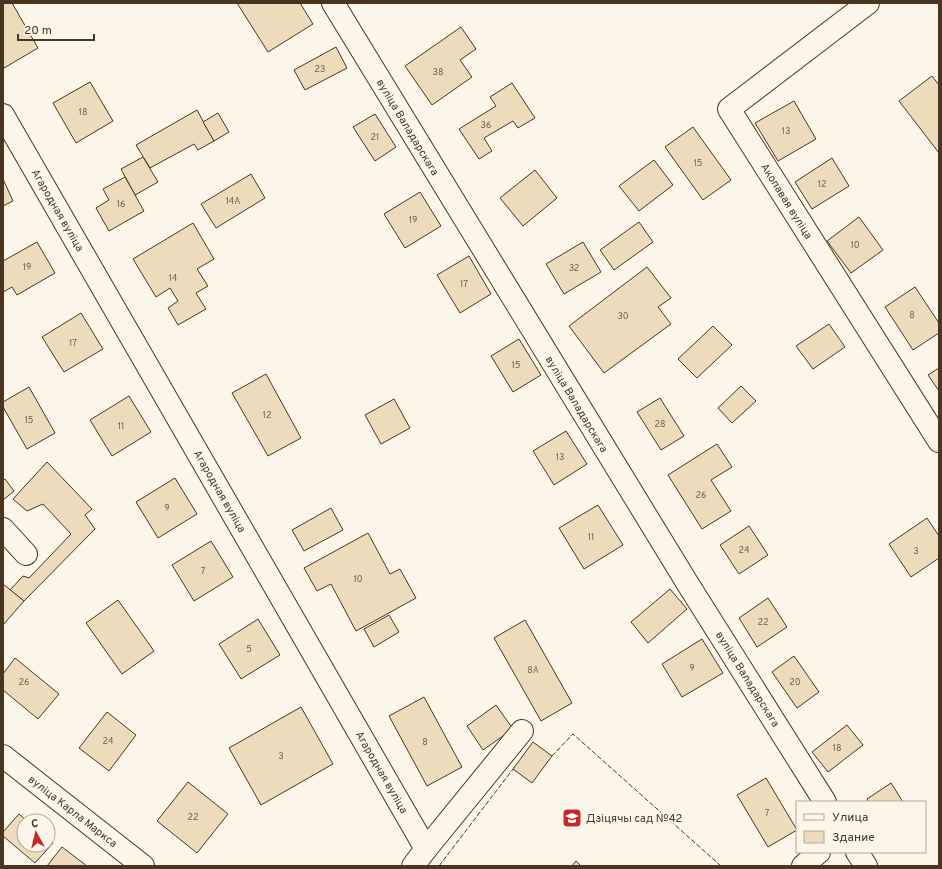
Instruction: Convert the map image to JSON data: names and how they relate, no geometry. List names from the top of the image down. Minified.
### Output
{"streets":{"street":["вуліца Валадарскага","Акопавая вуліца","Агародная вуліца","вуліца Карла Маркса"]},"places":{"school or university":["Дзіцячы сад №42"]},"house_numbers":["23","38","18","36","13","21","15","12","14А","16","19","10","19","32","14","17","8","30","17","15","12","15","28","11","13","26","9","11","24","3","7","10","22","5","9","8А","26","20","24","8","18","3","7","22"],"legend":["Улица","Здание"],"scale_bar":"20 m","north":"top"}
